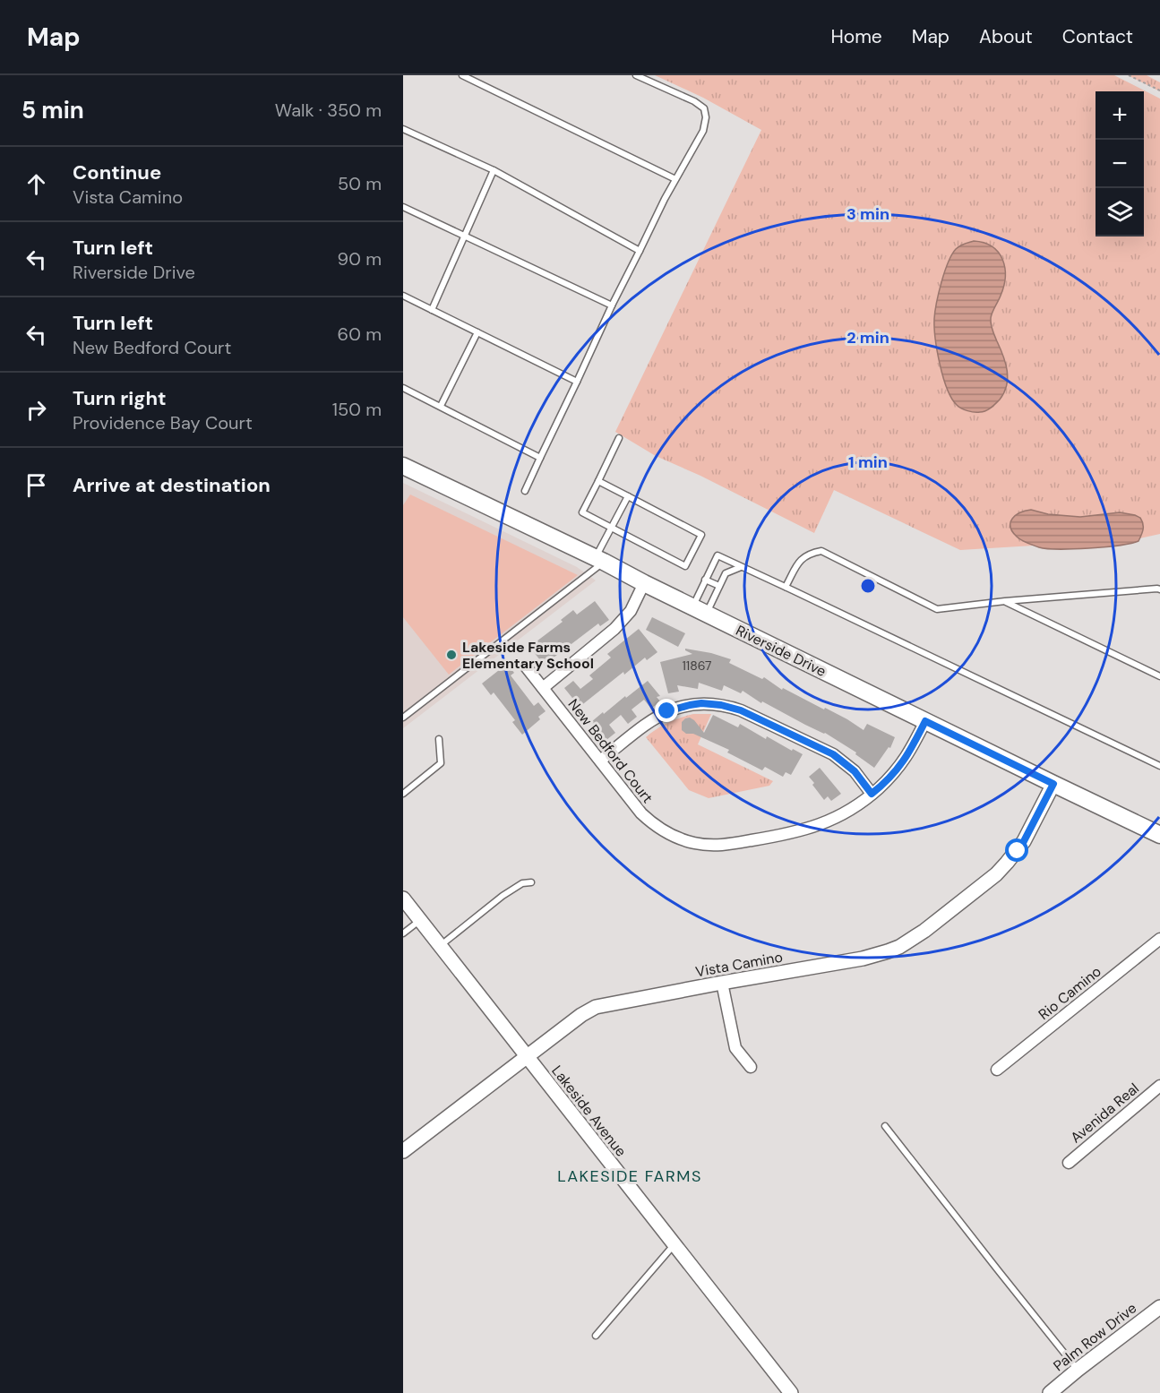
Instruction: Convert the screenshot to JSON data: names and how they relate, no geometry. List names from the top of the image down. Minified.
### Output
{"streets":{"main road":["Riverside Drive"],"street":["New Bedford Court","Vista Camino","Rio Camino","Lakeside Avenue","Avenida Real","Palm Row Drive"]},"crossings":[["Riverside Drive","New Bedford Court"],["Riverside Drive","Vista Camino"],["Vista Camino","Lakeside Avenue"]],"districts":["LAKESIDE FARMS"],"places":["Lakeside Farms Elementary School"],"house_numbers":["11867"],"page":{"header":"Map","nav":["Home","Map","About","Contact"],"heading":["5 min","Walk · 350 m"],"map_buttons":["+","−"],"list":[["Continue","Vista Camino","50 m"],["Turn left","Riverside Drive","90 m"],["Turn left","New Bedford Court","60 m"],["Turn right","Providence Bay Court","150 m"],"Arrive at destination"]},"rings":["3 min","2 min","1 min"]}
